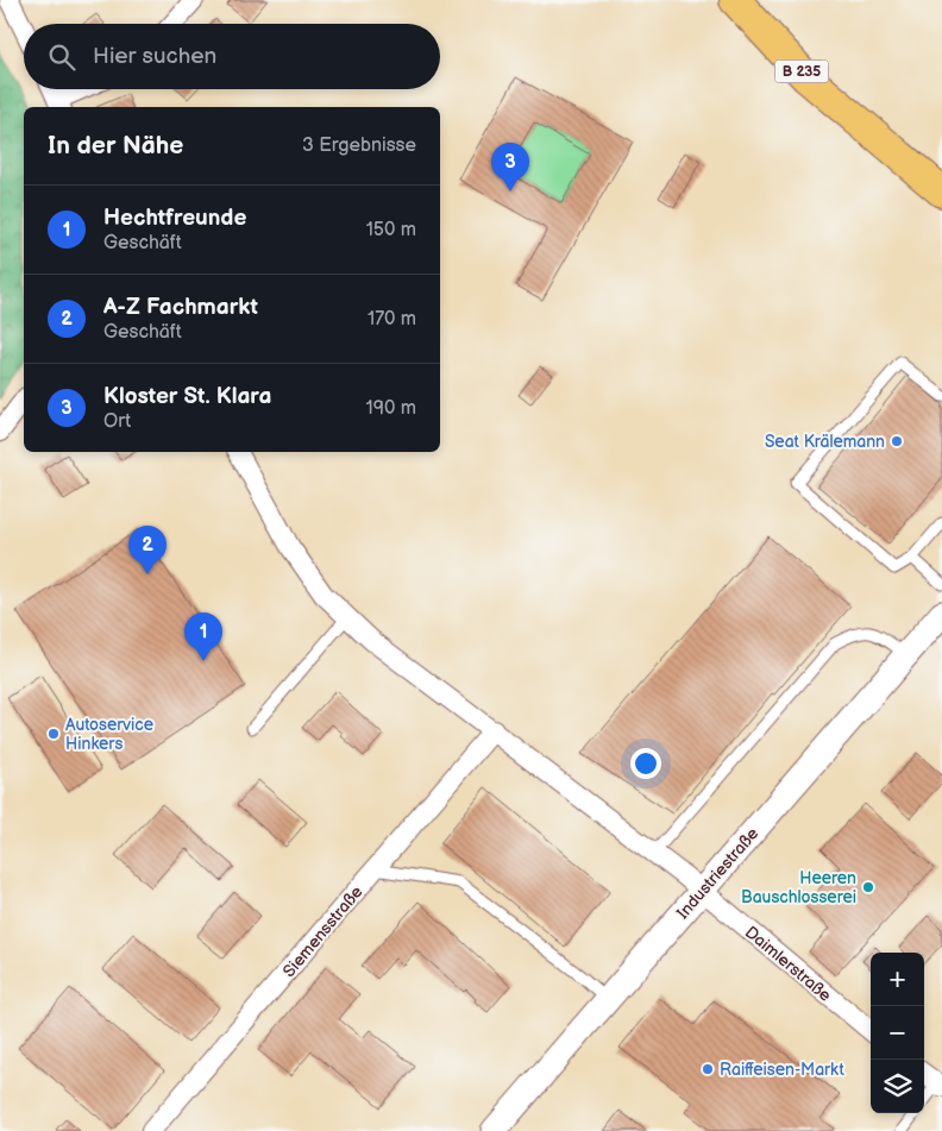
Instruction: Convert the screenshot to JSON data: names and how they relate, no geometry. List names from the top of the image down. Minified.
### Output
{"streets":{"main road":["B 235"],"street":["Industriestraße","Siemensstraße","Daimlerstraße"]},"crossings":[["Industriestraße","Daimlerstraße"]],"places":["Seat Krälemann","Autoservice Hinkers","Heeren Bauschlosserei","Raiffeisen-Markt"],"page":{"search":"Hier suchen","heading":["In der Nähe","3 Ergebnisse"],"pins":["3","2","1"],"list":[{"mark":"1","name":"Hechtfreunde","note":"Geschäft","value":"150 m"},{"mark":"2","name":"A-Z Fachmarkt","note":"Geschäft","value":"170 m"},{"mark":"3","name":"Kloster St. Klara","note":"Ort","value":"190 m"}],"map_buttons":["+","−"]}}
